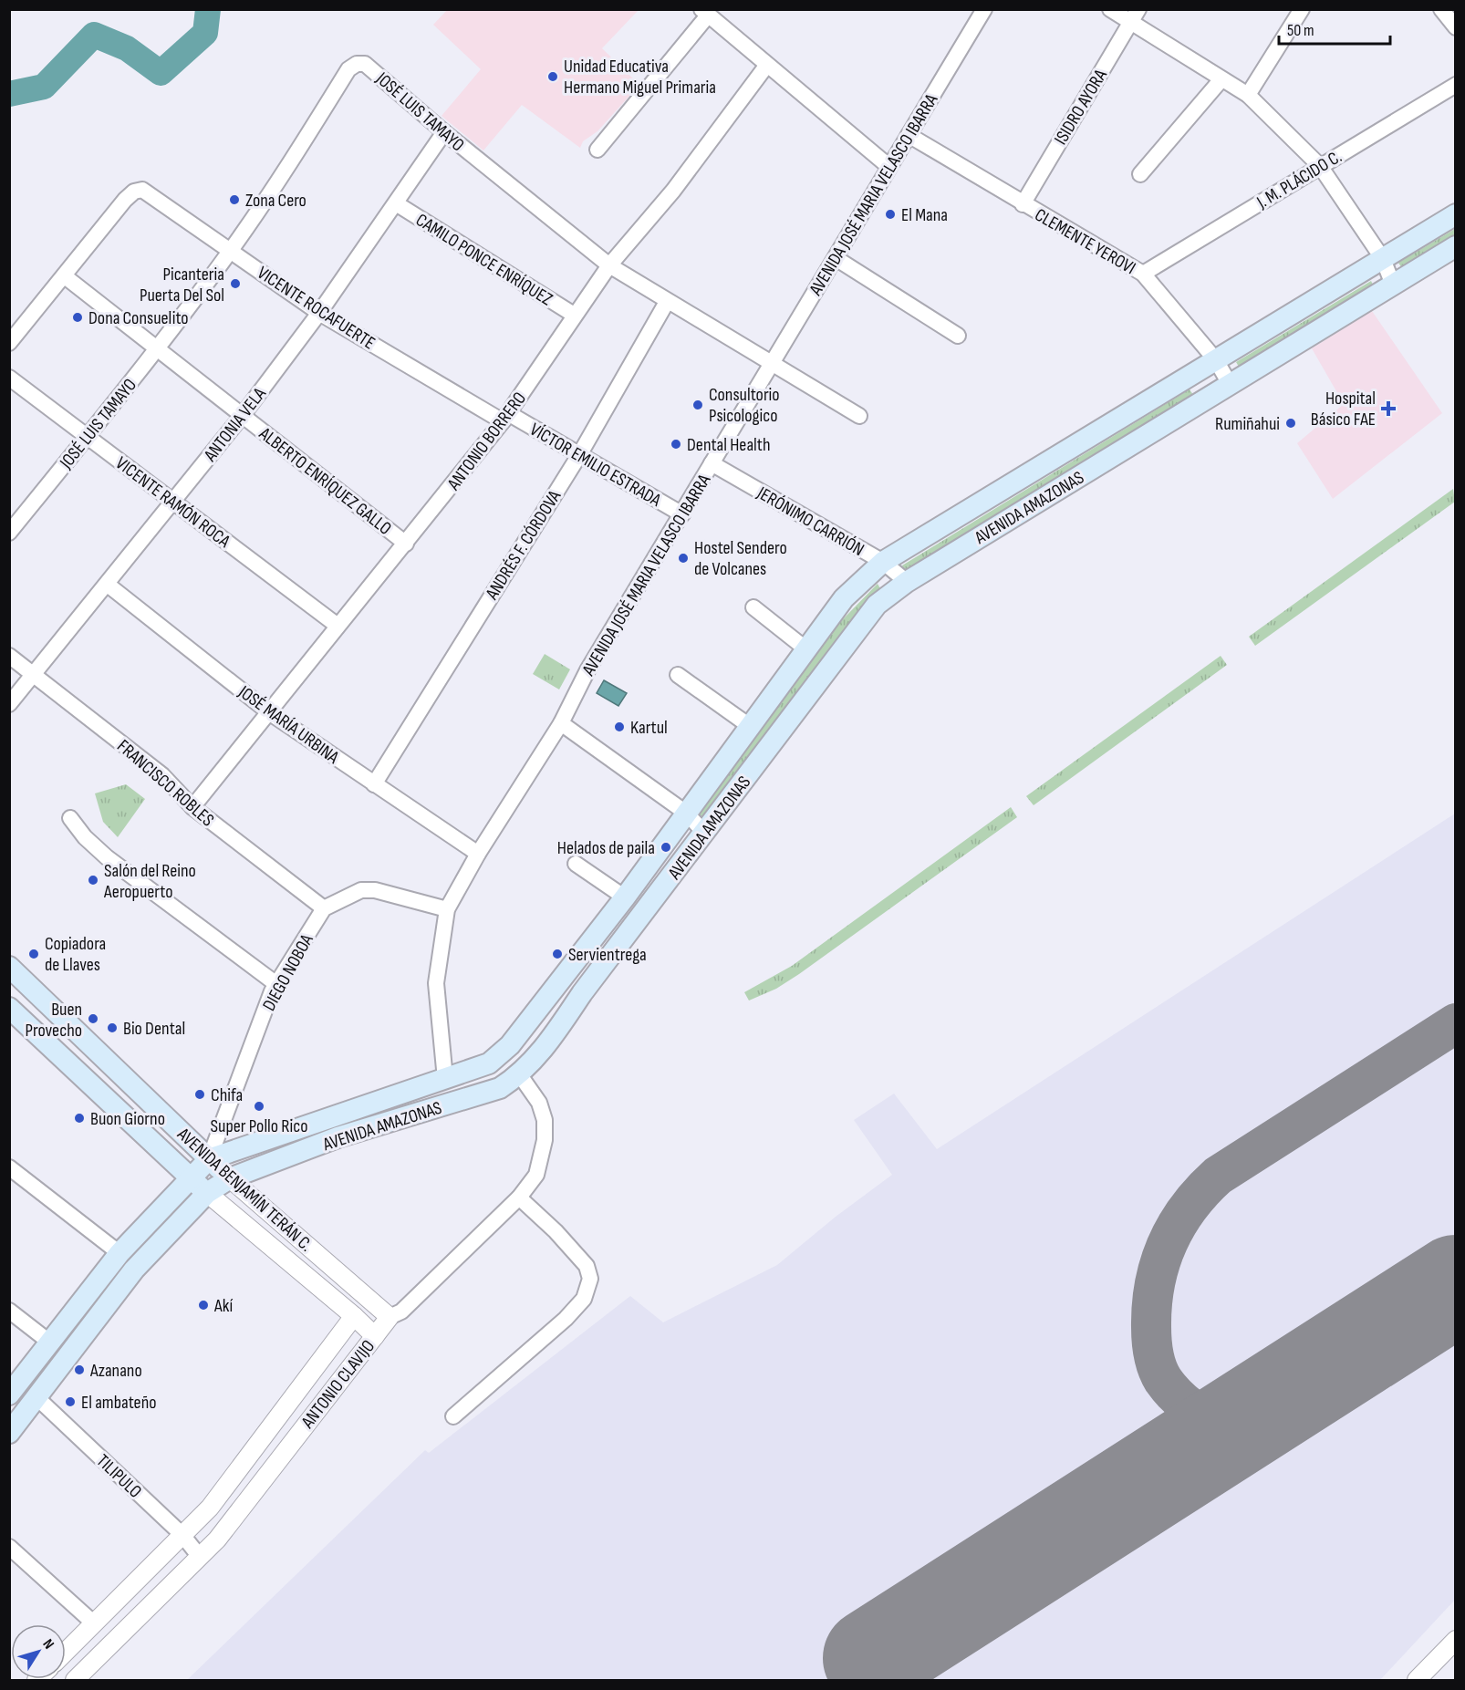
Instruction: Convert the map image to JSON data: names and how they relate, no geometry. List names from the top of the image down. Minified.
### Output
{"streets":{"main road":["AVENIDA AMAZONAS","AVENIDA BENJAMÍN TERÁN C."],"street":["ISIDRO AYORA","JOSÉ LUIS TAMAYO","J. M. PLÁCIDO C.","AVENIDA JOSÉ MARIA VELASCO IBARRA","CLEMENTE YEROVI","CAMILO PONCE ENRÍQUEZ","VICENTE ROCAFUERTE","ANTONIA VELA","ANTONIO BORRERO","VÍCTOR EMILIO ESTRADA","ALBERTO ENRÍQUEZ GALLO","VICENTE RAMÓN ROCA","JERÓNIMO CARRIÓN","ANDRÉS F. CÓRDOVA","JOSÉ MARÍA URBINA","FRANCISCO ROBLES","DIEGO NOBOA","ANTONIO CLAVIJO","TILIPULO"]},"crossings":[["ISIDRO AYORA","CLEMENTE YEROVI"],["JOSÉ LUIS TAMAYO","AVENIDA JOSÉ MARIA VELASCO IBARRA"],["JOSÉ LUIS TAMAYO","VICENTE ROCAFUERTE"],["JOSÉ LUIS TAMAYO","ANTONIA VELA"],["JOSÉ LUIS TAMAYO","ANTONIO BORRERO"],["JOSÉ LUIS TAMAYO","ALBERTO ENRÍQUEZ GALLO"],["JOSÉ LUIS TAMAYO","VICENTE RAMÓN ROCA"],["JOSÉ LUIS TAMAYO","ANDRÉS F. CÓRDOVA"],["J. M. PLÁCIDO C.","CLEMENTE YEROVI"],["AVENIDA JOSÉ MARIA VELASCO IBARRA","CLEMENTE YEROVI"],["AVENIDA JOSÉ MARIA VELASCO IBARRA","VÍCTOR EMILIO ESTRADA"],["AVENIDA JOSÉ MARIA VELASCO IBARRA","AVENIDA AMAZONAS"],["AVENIDA JOSÉ MARIA VELASCO IBARRA","JERÓNIMO CARRIÓN"],["AVENIDA JOSÉ MARIA VELASCO IBARRA","JOSÉ MARÍA URBINA"],["CLEMENTE YEROVI","AVENIDA AMAZONAS"],["CAMILO PONCE ENRÍQUEZ","ANTONIA VELA"],["CAMILO PONCE ENRÍQUEZ","ANTONIO BORRERO"],["VICENTE ROCAFUERTE","ANTONIA VELA"],["VICENTE ROCAFUERTE","ANTONIO BORRERO"],["VICENTE ROCAFUERTE","VÍCTOR EMILIO ESTRADA"],["VICENTE ROCAFUERTE","ALBERTO ENRÍQUEZ GALLO"],["ANTONIA VELA","ALBERTO ENRÍQUEZ GALLO"],["ANTONIA VELA","VICENTE RAMÓN ROCA"],["ANTONIA VELA","JOSÉ MARÍA URBINA"],["ANTONIA VELA","FRANCISCO ROBLES"],["ANTONIO BORRERO","VÍCTOR EMILIO ESTRADA"],["ANTONIO BORRERO","ALBERTO ENRÍQUEZ GALLO"],["ANTONIO BORRERO","VICENTE RAMÓN ROCA"],["ANTONIO BORRERO","JOSÉ MARÍA URBINA"],["ANTONIO BORRERO","FRANCISCO ROBLES"],["VÍCTOR EMILIO ESTRADA","ANDRÉS F. CÓRDOVA"],["AVENIDA AMAZONAS","JERÓNIMO CARRIÓN"],["AVENIDA AMAZONAS","DIEGO NOBOA"],["AVENIDA AMAZONAS","AVENIDA BENJAMÍN TERÁN C."],["AVENIDA AMAZONAS","ANTONIO CLAVIJO"],["AVENIDA AMAZONAS","TILIPULO"],["ANDRÉS F. CÓRDOVA","JOSÉ MARÍA URBINA"],["FRANCISCO ROBLES","DIEGO NOBOA"],["DIEGO NOBOA","AVENIDA BENJAMÍN TERÁN C."],["AVENIDA BENJAMÍN TERÁN C.","ANTONIO CLAVIJO"],["ANTONIO CLAVIJO","TILIPULO"]],"places":{"other":["Unidad Educativa Hermano Miguel Primaria","Zona Cero","El Mana","Picanteria Puerta Del Sol","Dona Consuelito","Consultorio Psicologico","Rumiñahui","Dental Health","Hostel Sendero de Volcanes","Kartul","Helados de paila","Salón del Reino Aeropuerto","Copiadora de Llaves","Servientrega","Buen Provecho","Bio Dental","Chifa","Super Pollo Rico","Buon Giorno","Akí","Azanano","El ambateño"],"health":["Hospital Básico FAE"]},"scale_bar":"50 m","north":"top right"}
